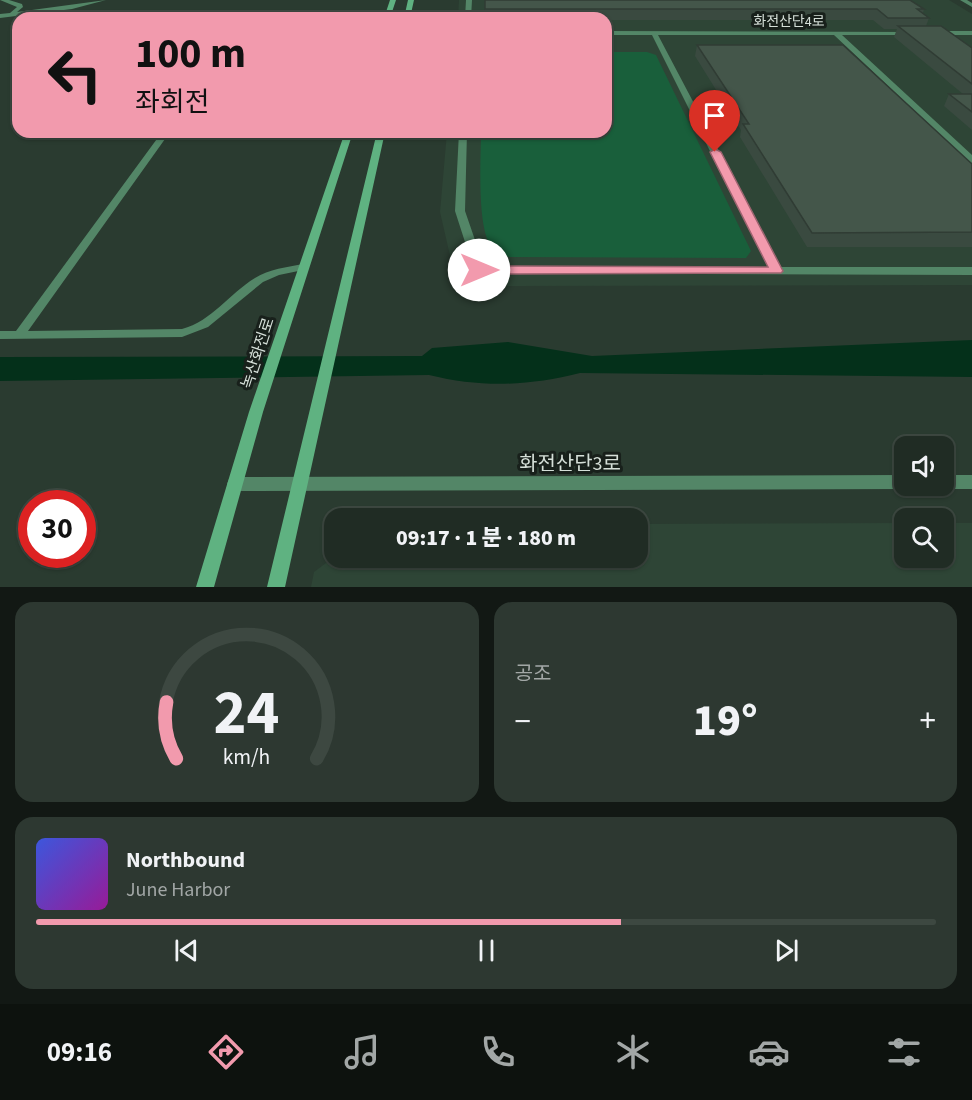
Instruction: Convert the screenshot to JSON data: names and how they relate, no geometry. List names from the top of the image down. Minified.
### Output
{"streets":{"main road":["녹산화전로"],"street":["화전산단4로","화전산단3로"]},"crossings":[["녹산화전로","화전산단3로"]],"page":{"turn":["100 m","좌회전"],"limit":"30","trip":"09:17 · 1 분 · 180 m","tile":"공조","heat":["−","19°","+"],"song":["Northbound","June Harbor"],"tabs":"09:16","gauge":["24","km/h"]}}
